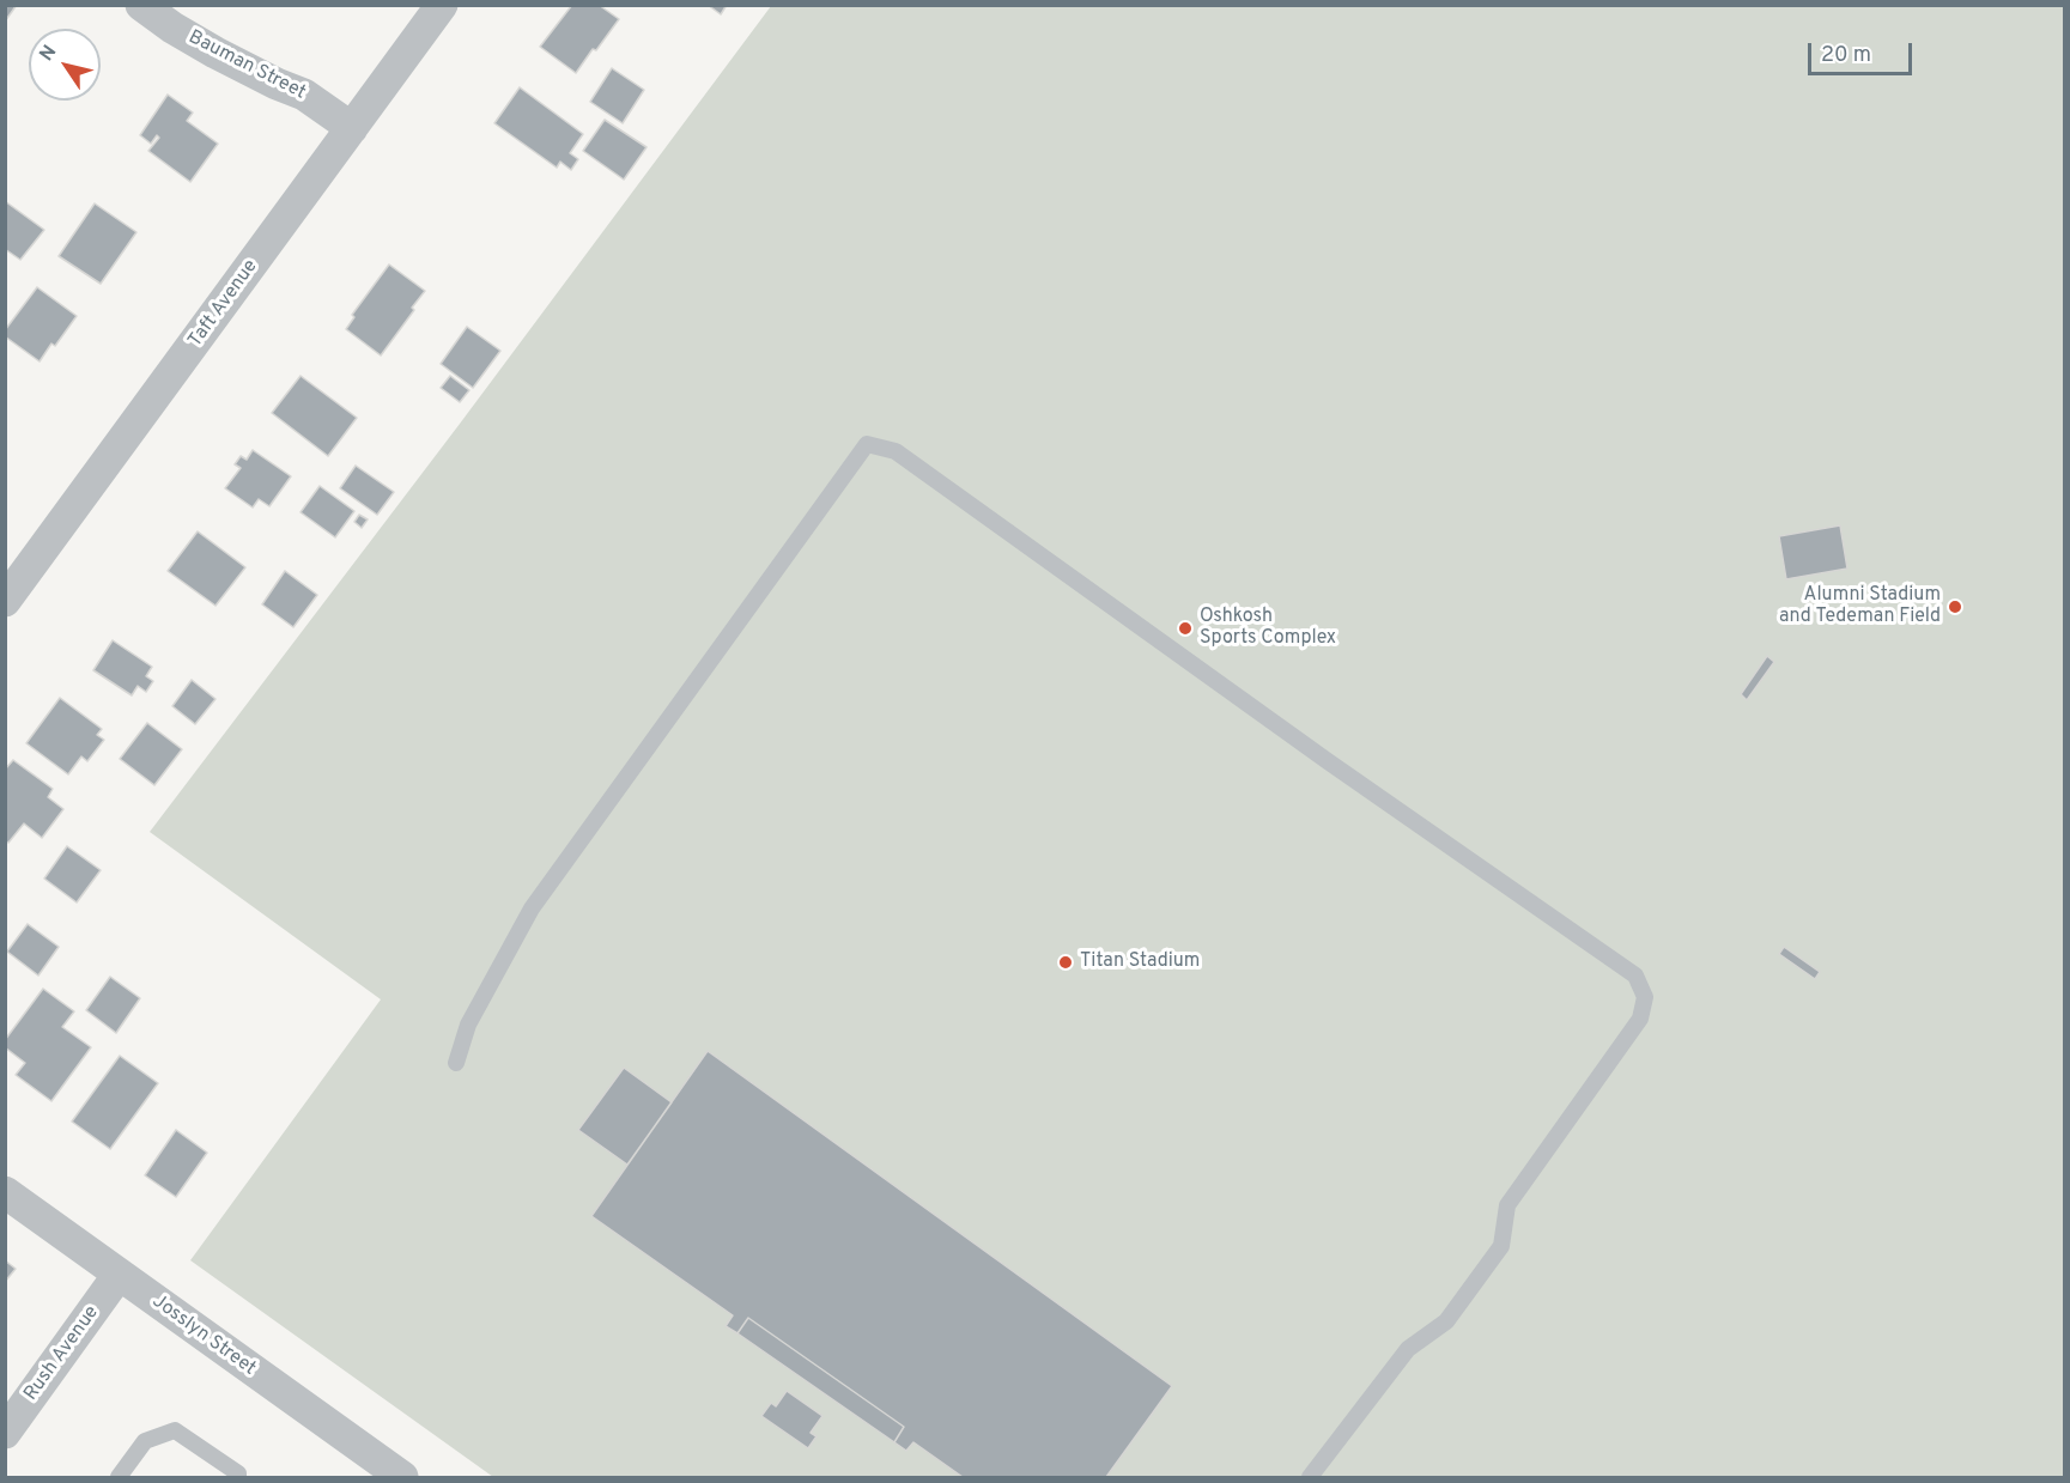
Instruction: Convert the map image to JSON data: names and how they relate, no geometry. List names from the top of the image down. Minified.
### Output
{"streets":{"street":["Bauman Street","Taft Avenue","Josslyn Street","Rush Avenue"]},"crossings":[["Bauman Street","Taft Avenue"],["Josslyn Street","Rush Avenue"]],"places":["Alumni Stadium and Tedeman Field","Oshkosh Sports Complex","Titan Stadium"],"scale_bar":"20 m","north":"top left"}
